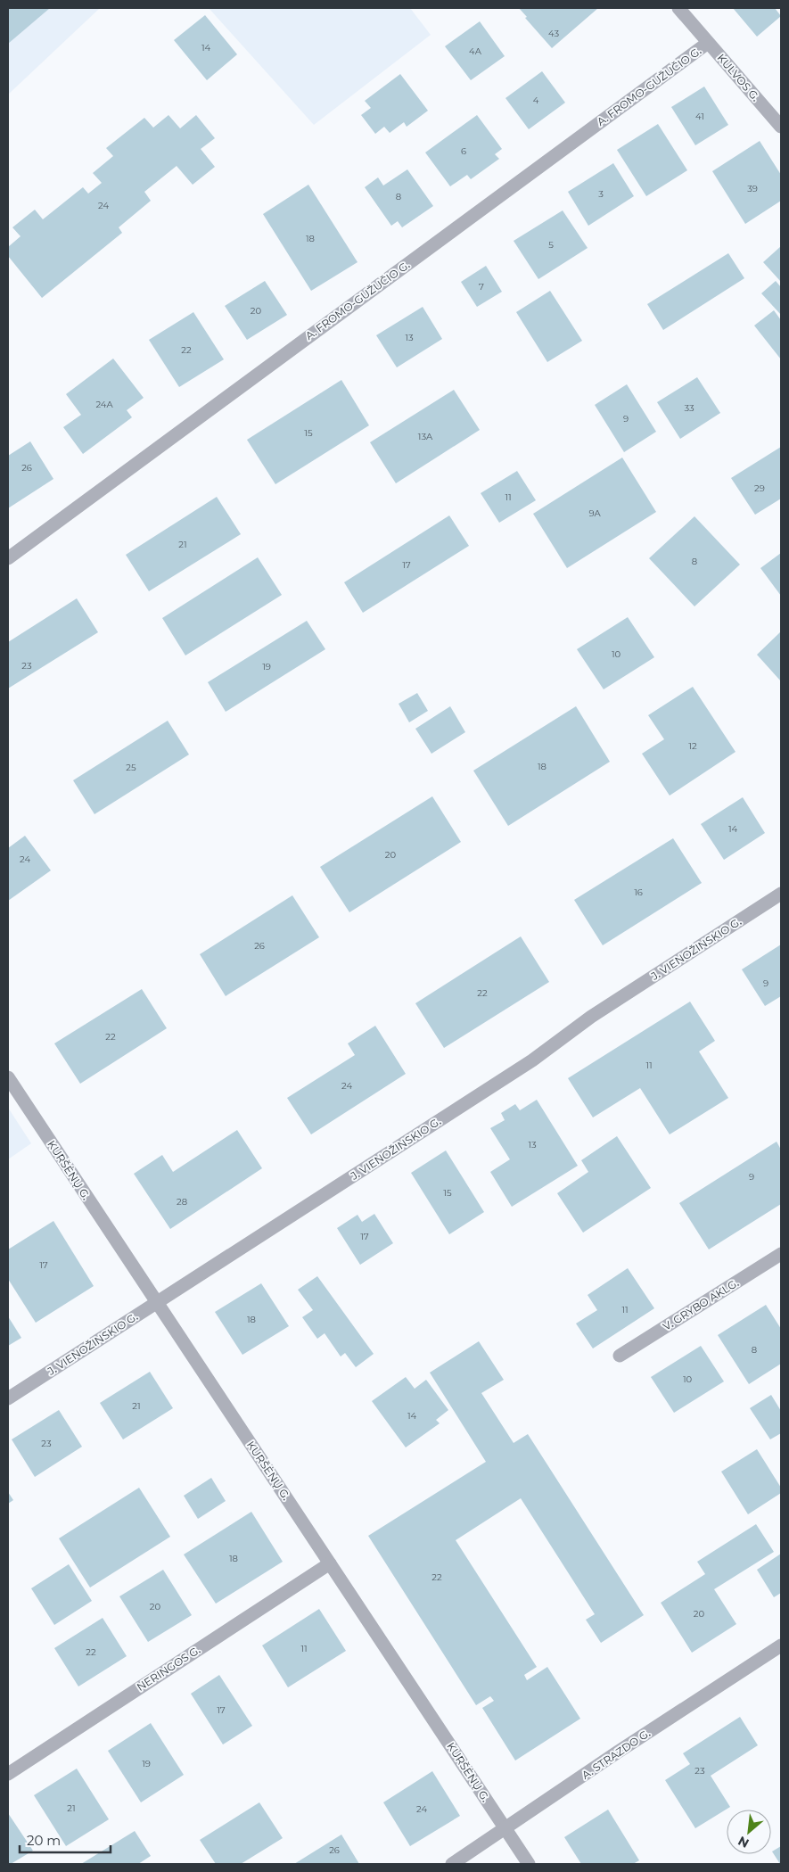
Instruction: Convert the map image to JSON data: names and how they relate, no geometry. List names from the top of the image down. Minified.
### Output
{"streets":{"street":["KULVOS G.","A. FROMO-GUŽUČIO G.","J. VIENOŽINSKIO G.","KURŠĖNŲ G.","V. GRYBO AKLG.","NERINGOS G.","A. STRAZDO G."]},"crossings":[["KULVOS G.","A. FROMO-GUŽUČIO G."],["J. VIENOŽINSKIO G.","KURŠĖNŲ G."],["KURŠĖNŲ G.","NERINGOS G."],["KURŠĖNŲ G.","A. STRAZDO G."]],"house_numbers":["43","14","4A","4","41","6","39","3","8","24","18","5","7","20","13","22","24A","33","9","15","13A","26","29","11","9A","21","8","17","10","23","19","12","18","25","14","20","24","16","26","9","22","22","11","24","13","9","15","28","17","17","11","18","8","10","21","14","23","18","22","20","20","11","22","17","19","23","21","24","26"],"scale_bar":"20 m","north":"bottom left"}
